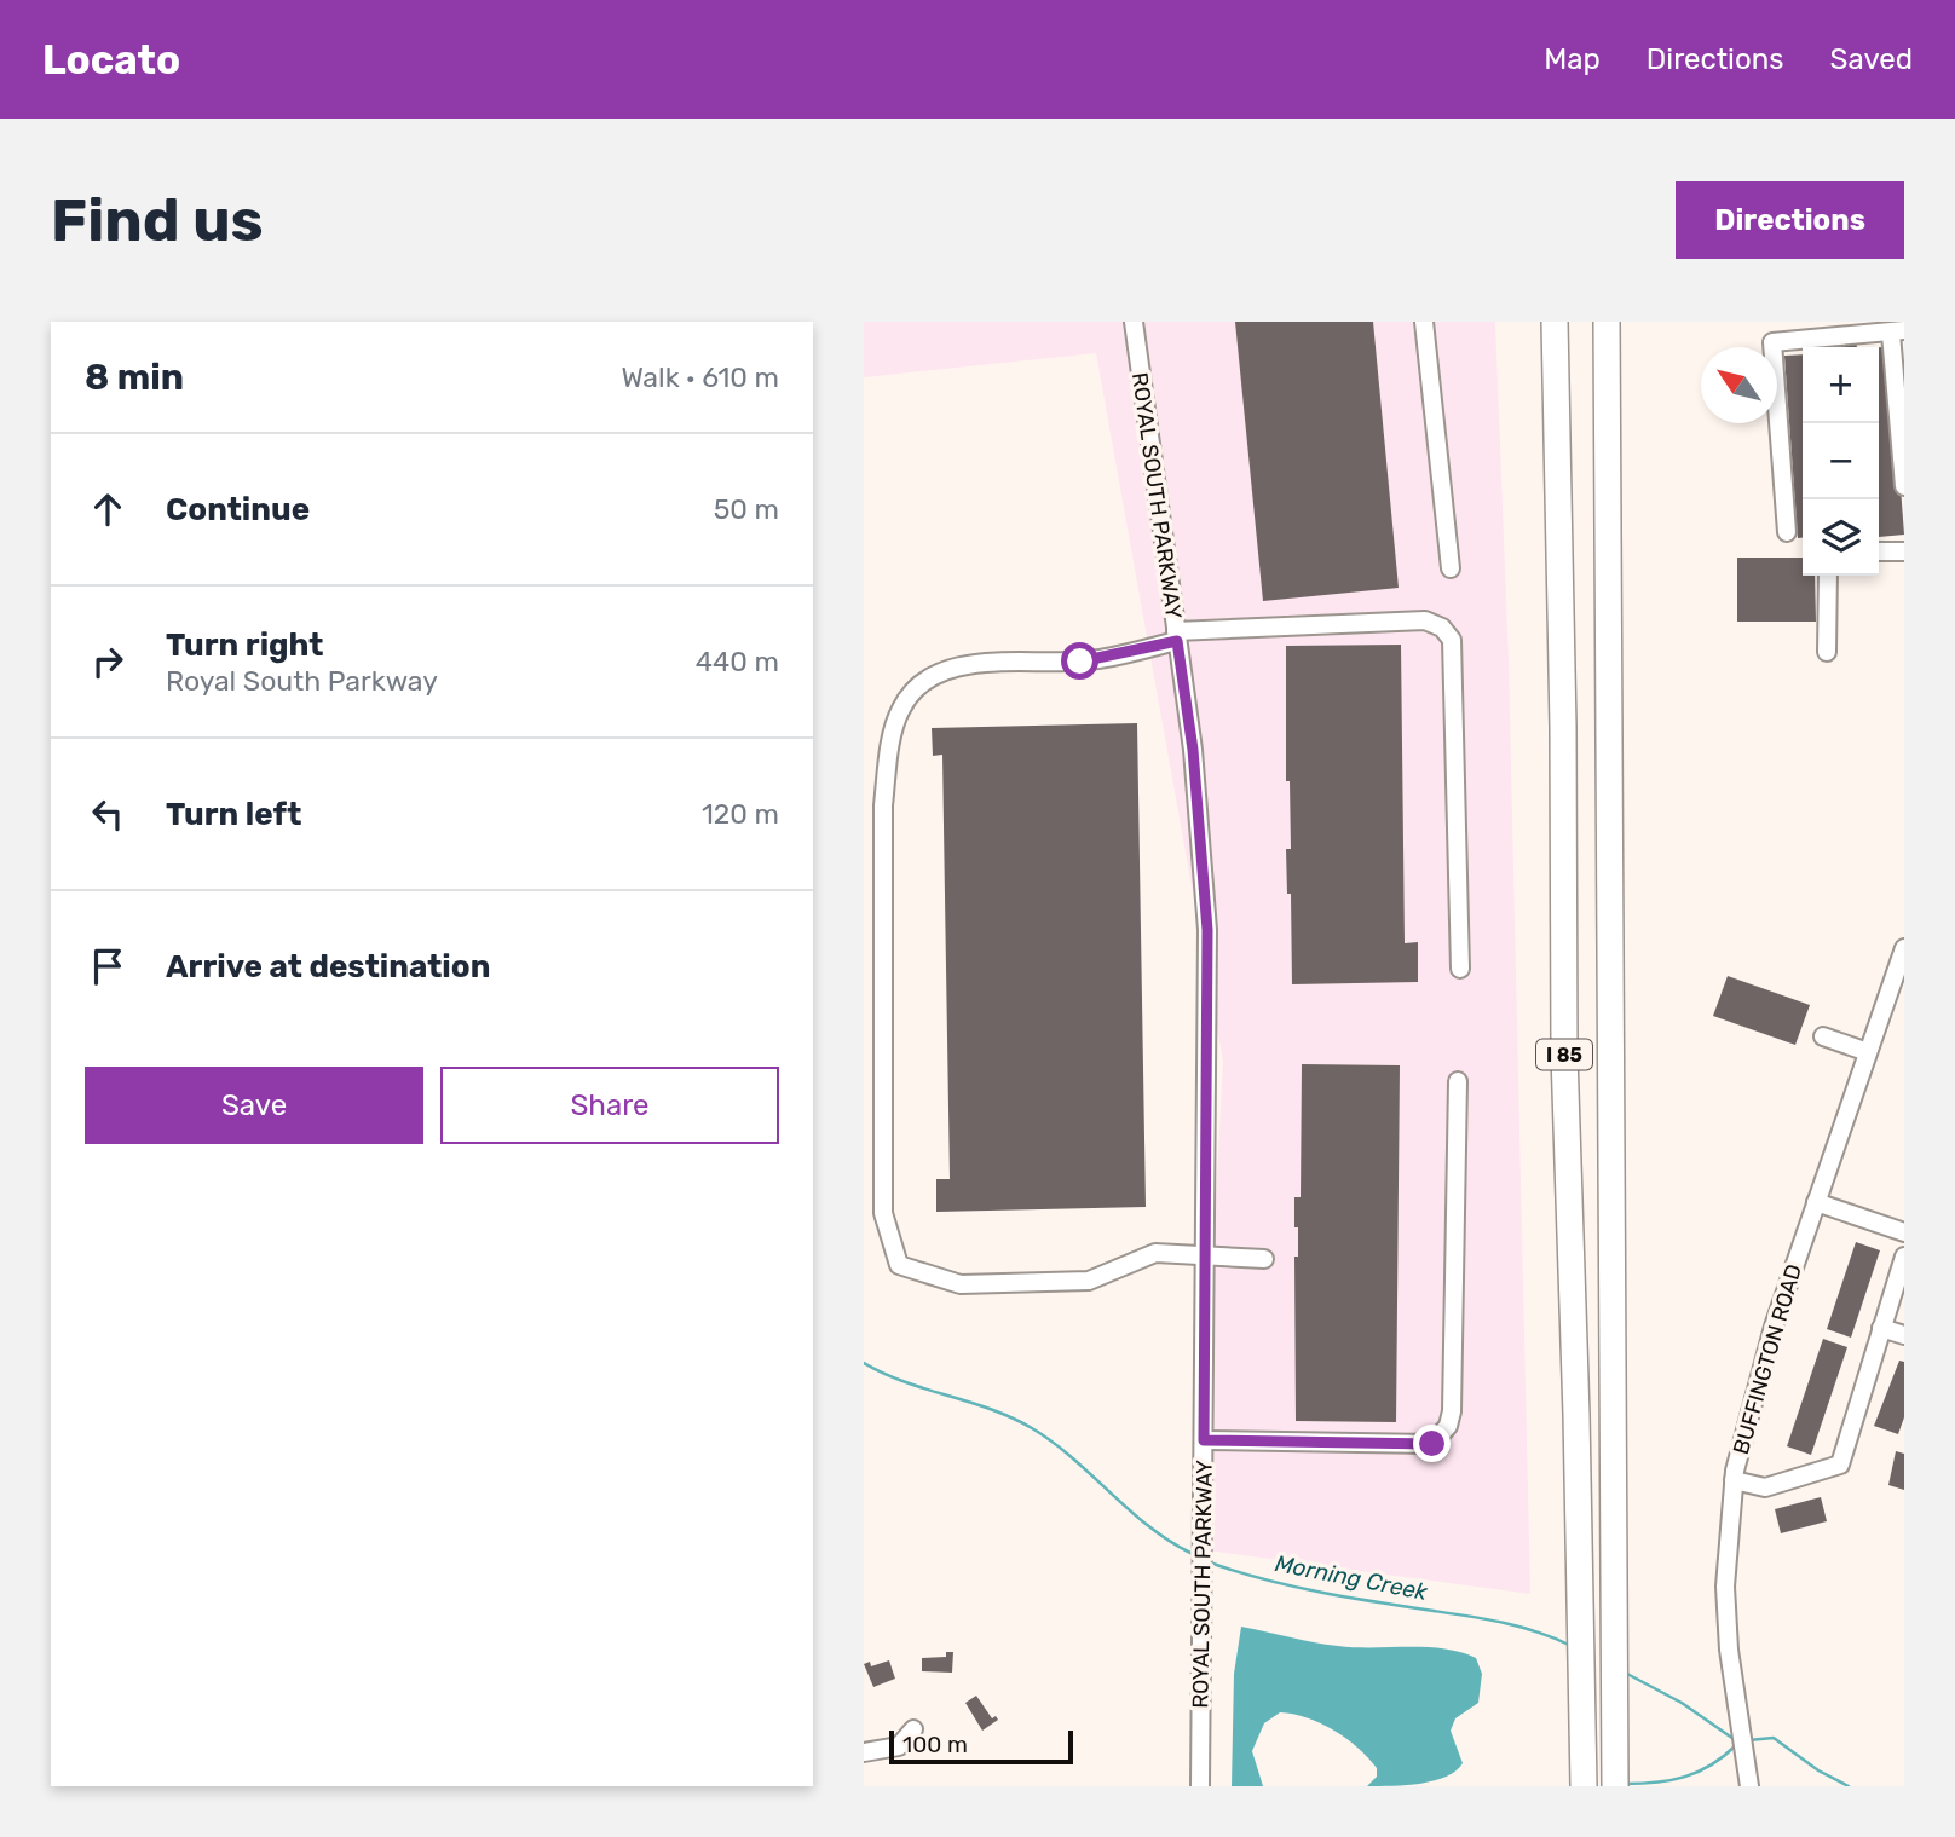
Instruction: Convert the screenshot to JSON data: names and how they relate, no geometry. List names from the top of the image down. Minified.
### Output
{"streets":{"highway":["I 85"],"street":["ROYAL SOUTH PARKWAY","BUFFINGTON ROAD"]},"water":["Morning Creek"],"scale_bar":"100 m","north":"top left","page":{"header":"Locato","nav":["Map","Directions","Saved"],"buttons":["Directions",["Save","Share"]],"title":"Find us","heading":["8 min","Walk · 610 m"],"map_buttons":["+","−"],"list":[["Continue","50 m"],["Turn right","Royal South Parkway","440 m"],["Turn left","120 m"],"Arrive at destination"],"scale":"100 m"}}
